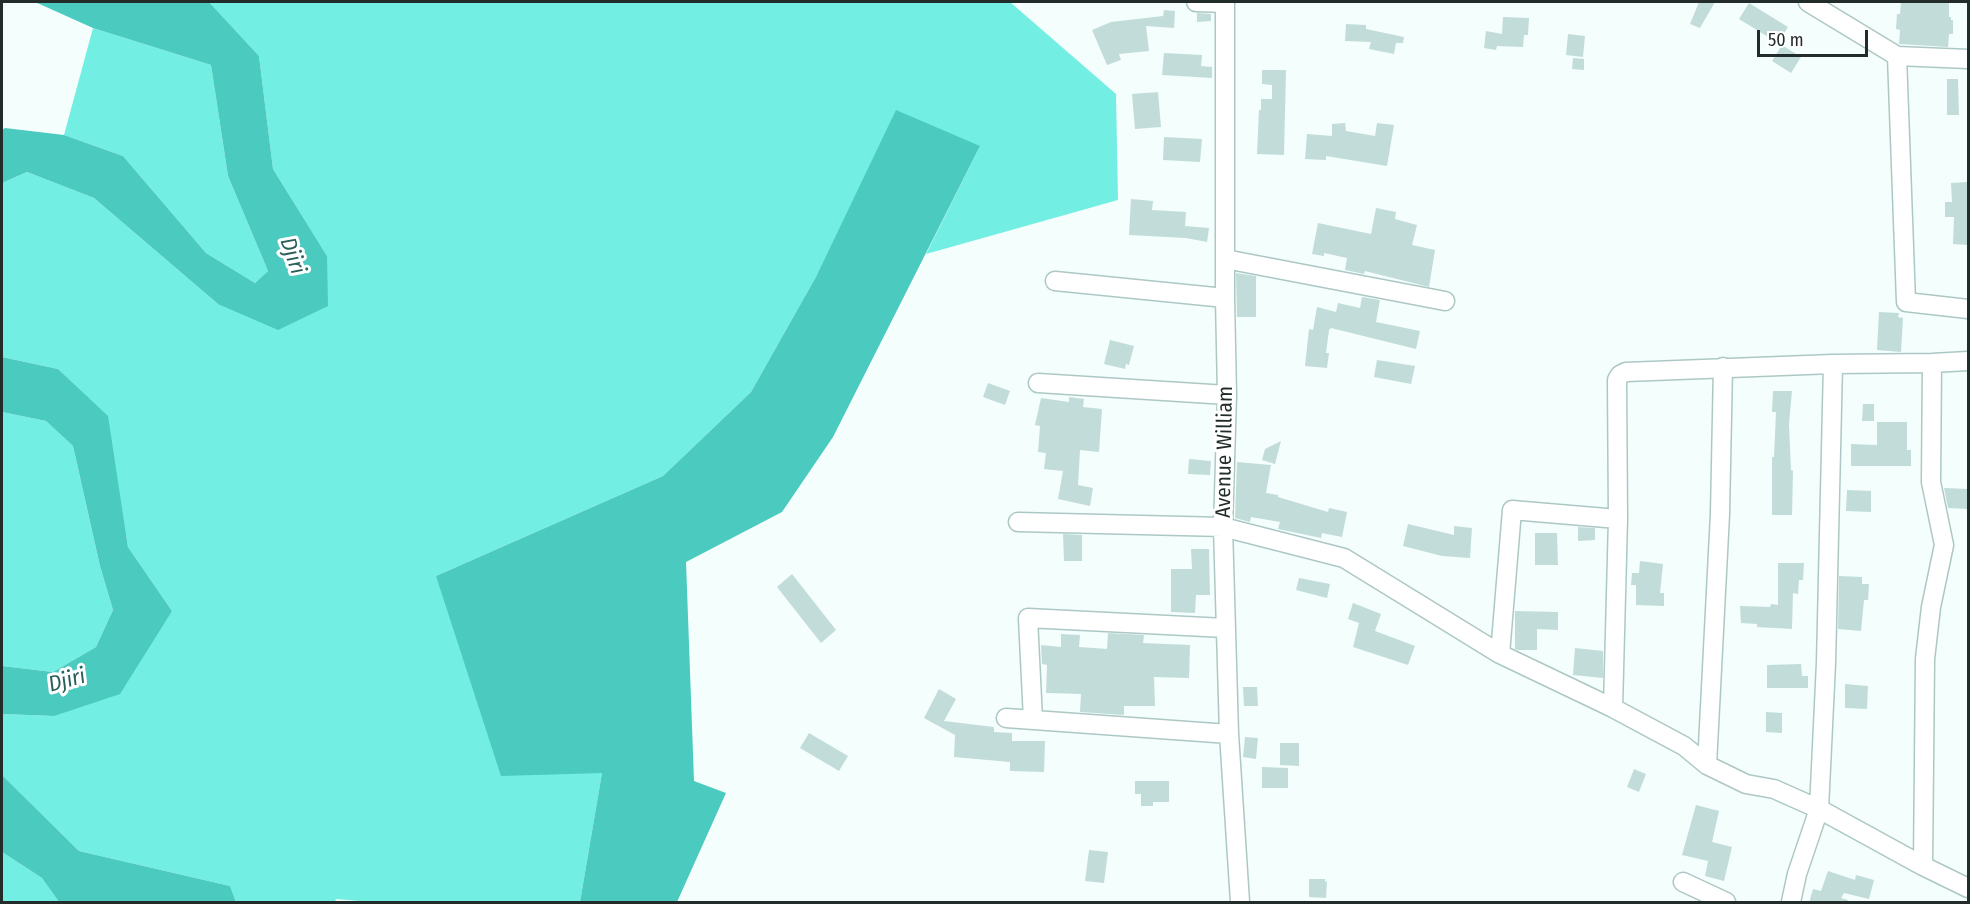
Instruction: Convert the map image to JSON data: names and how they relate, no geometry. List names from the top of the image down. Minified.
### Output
{"streets":{"street":["Avenue William"]},"water":["Djiri"],"scale_bar":"50 m"}
